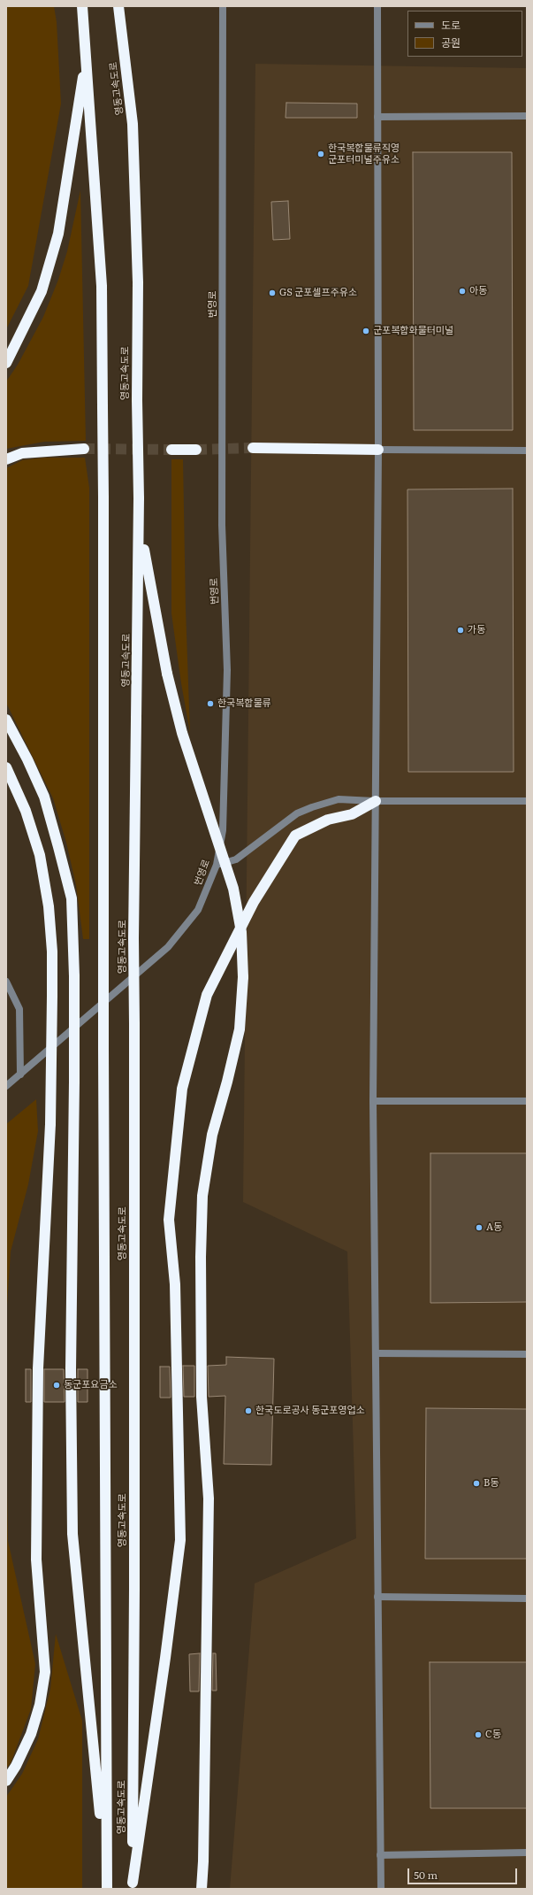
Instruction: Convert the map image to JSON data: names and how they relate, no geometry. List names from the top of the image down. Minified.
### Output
{"streets":{"highway":["영동고속도로"],"street":["번영로"]},"places":["한국복합물류직영 군포터미널주유소","아동","GS 군포셀프주유소","군포복합화물터미널","가동","한국복합물류","A동","동군포요금소","한국도로공사 동군포영업소","B동","C동"],"legend":["도로","공원"],"scale_bar":"50 m"}
